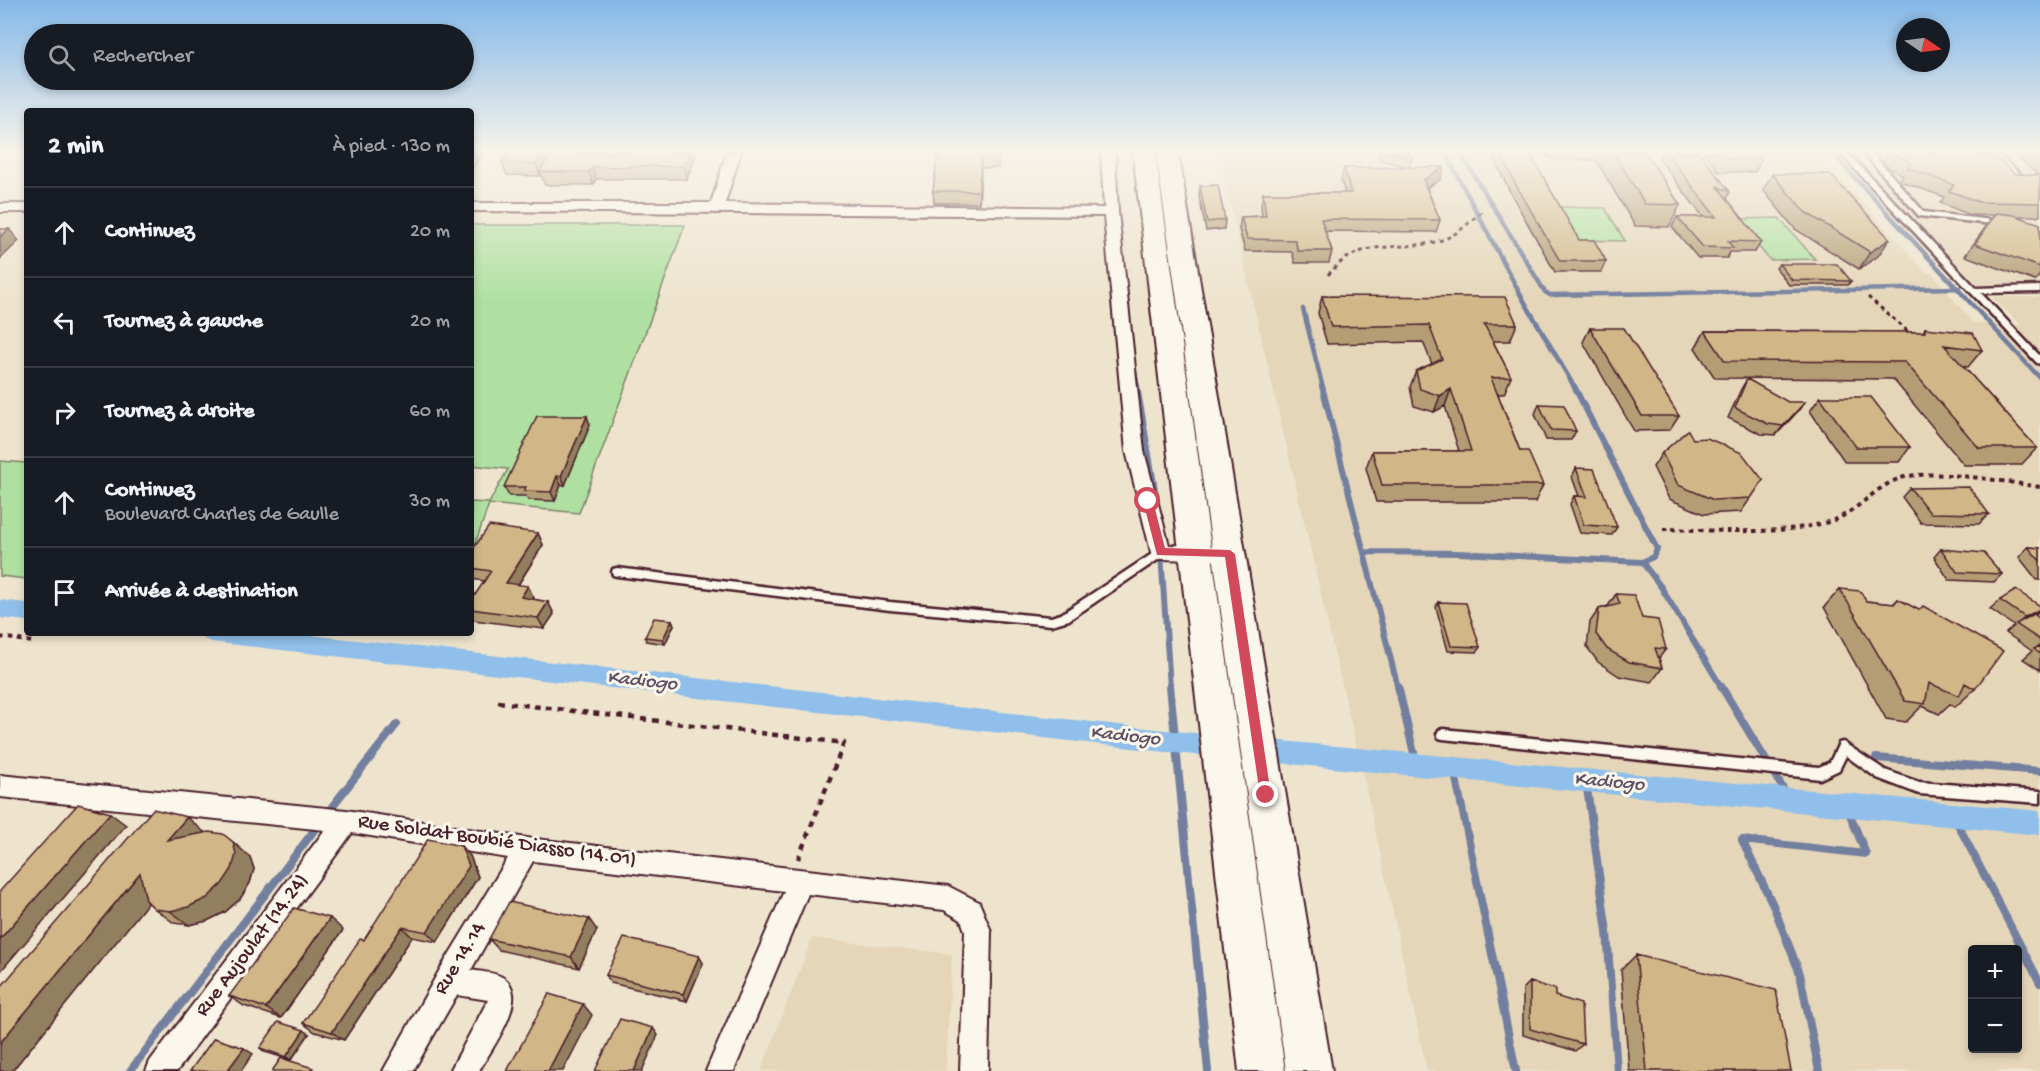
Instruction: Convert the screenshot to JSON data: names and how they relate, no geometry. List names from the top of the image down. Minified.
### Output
{"streets":{"street":["Rue Soldat Boubié Diasso (14.01)","Rue Aujoulat (14.24)","Rue 14.14"]},"crossings":[["Rue Soldat Boubié Diasso (14.01)","Rue Aujoulat (14.24)"],["Rue Soldat Boubié Diasso (14.01)","Rue 14.14"]],"water":["Kadiogo"],"north":"right","page":{"search":"Rechercher","heading":["2 min","À pied · 130 m"],"list":[["Continuez","20 m"],["Tournez à gauche","20 m"],["Tournez à droite","60 m"],["Continuez","Boulevard Charles de Gaulle","30 m"],"Arrivée à destination"],"map_buttons":["+","−"]}}
